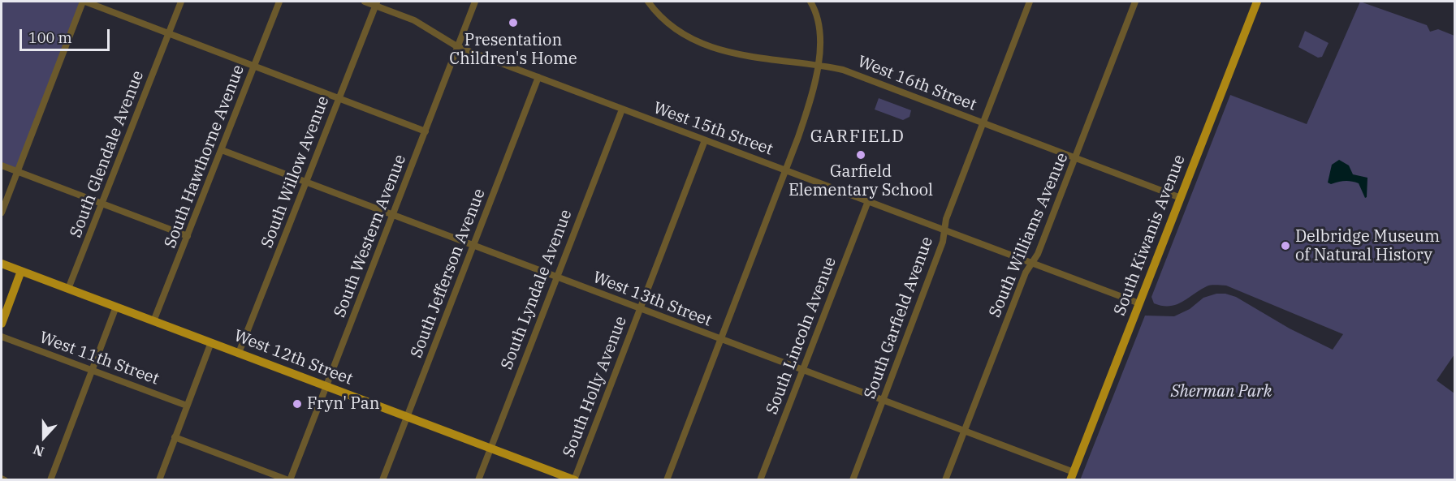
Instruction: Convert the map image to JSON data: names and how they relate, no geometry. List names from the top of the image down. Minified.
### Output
{"streets":{"main road":["South Kiwanis Avenue","West 12th Street"],"street":["West 16th Street","West 15th Street","South Glendale Avenue","South Hawthorne Avenue","South Willow Avenue","South Williams Avenue","South Western Avenue","South Jefferson Avenue","South Lyndale Avenue","West 13th Street","South Garfield Avenue","South Lincoln Avenue","West 11th Street","South Holly Avenue"]},"crossings":[["West 16th Street","South Williams Avenue"],["West 16th Street","South Kiwanis Avenue"],["West 16th Street","South Garfield Avenue"],["West 15th Street","South Willow Avenue"],["West 15th Street","South Williams Avenue"],["West 15th Street","South Kiwanis Avenue"],["West 15th Street","South Western Avenue"],["West 15th Street","South Jefferson Avenue"],["West 15th Street","South Lyndale Avenue"],["West 15th Street","South Garfield Avenue"],["West 15th Street","South Lincoln Avenue"],["West 15th Street","South Holly Avenue"],["South Glendale Avenue","West 12th Street"],["South Hawthorne Avenue","West 13th Street"],["South Hawthorne Avenue","West 12th Street"],["South Willow Avenue","West 13th Street"],["South Willow Avenue","West 12th Street"],["South Williams Avenue","West 13th Street"],["South Kiwanis Avenue","West 13th Street"],["South Western Avenue","West 13th Street"],["South Western Avenue","West 12th Street"],["South Jefferson Avenue","West 13th Street"],["South Jefferson Avenue","West 12th Street"],["South Lyndale Avenue","West 13th Street"],["South Lyndale Avenue","West 12th Street"],["West 13th Street","South Garfield Avenue"],["West 13th Street","South Lincoln Avenue"],["West 13th Street","South Holly Avenue"],["West 12th Street","South Holly Avenue"]],"districts":["GARFIELD"],"parks":["Sherman Park"],"places":["Presentation Children's Home","Garfield Elementary School","Delbridge Museum of Natural History","Fryn' Pan"],"scale_bar":"100 m","north":"bottom"}
